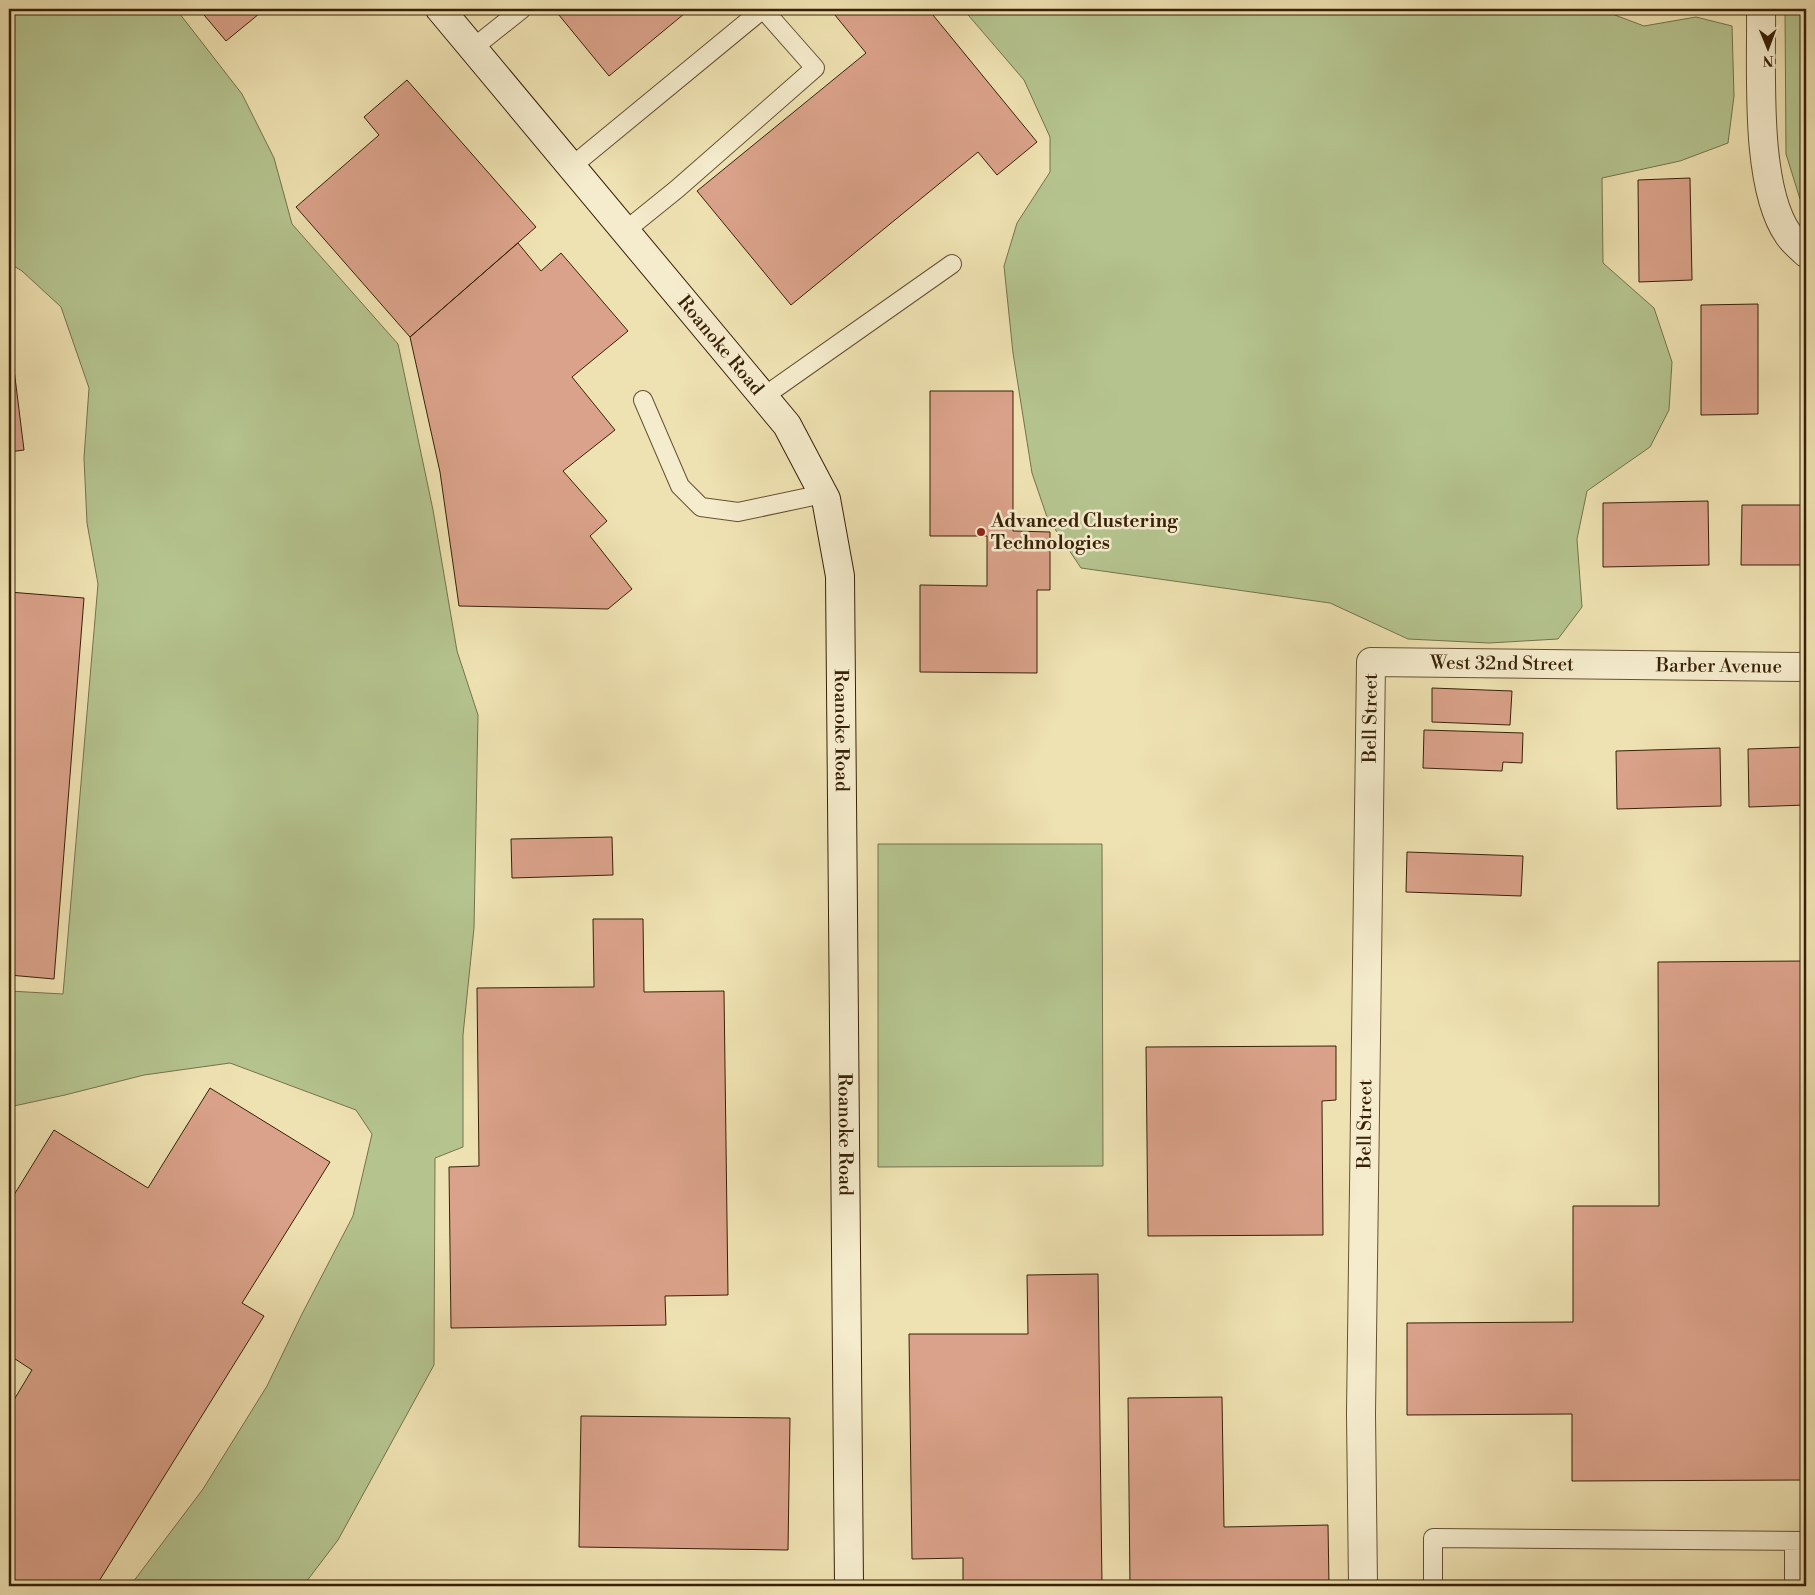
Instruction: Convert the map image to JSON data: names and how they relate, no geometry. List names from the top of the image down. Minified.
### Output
{"streets":{"street":["Roanoke Road","West 32nd Street","Barber Avenue","Bell Street"]},"crossings":[["West 32nd Street","Barber Avenue"],["West 32nd Street","Bell Street"]],"places":["Advanced Clustering Technologies"],"north":"bottom"}
